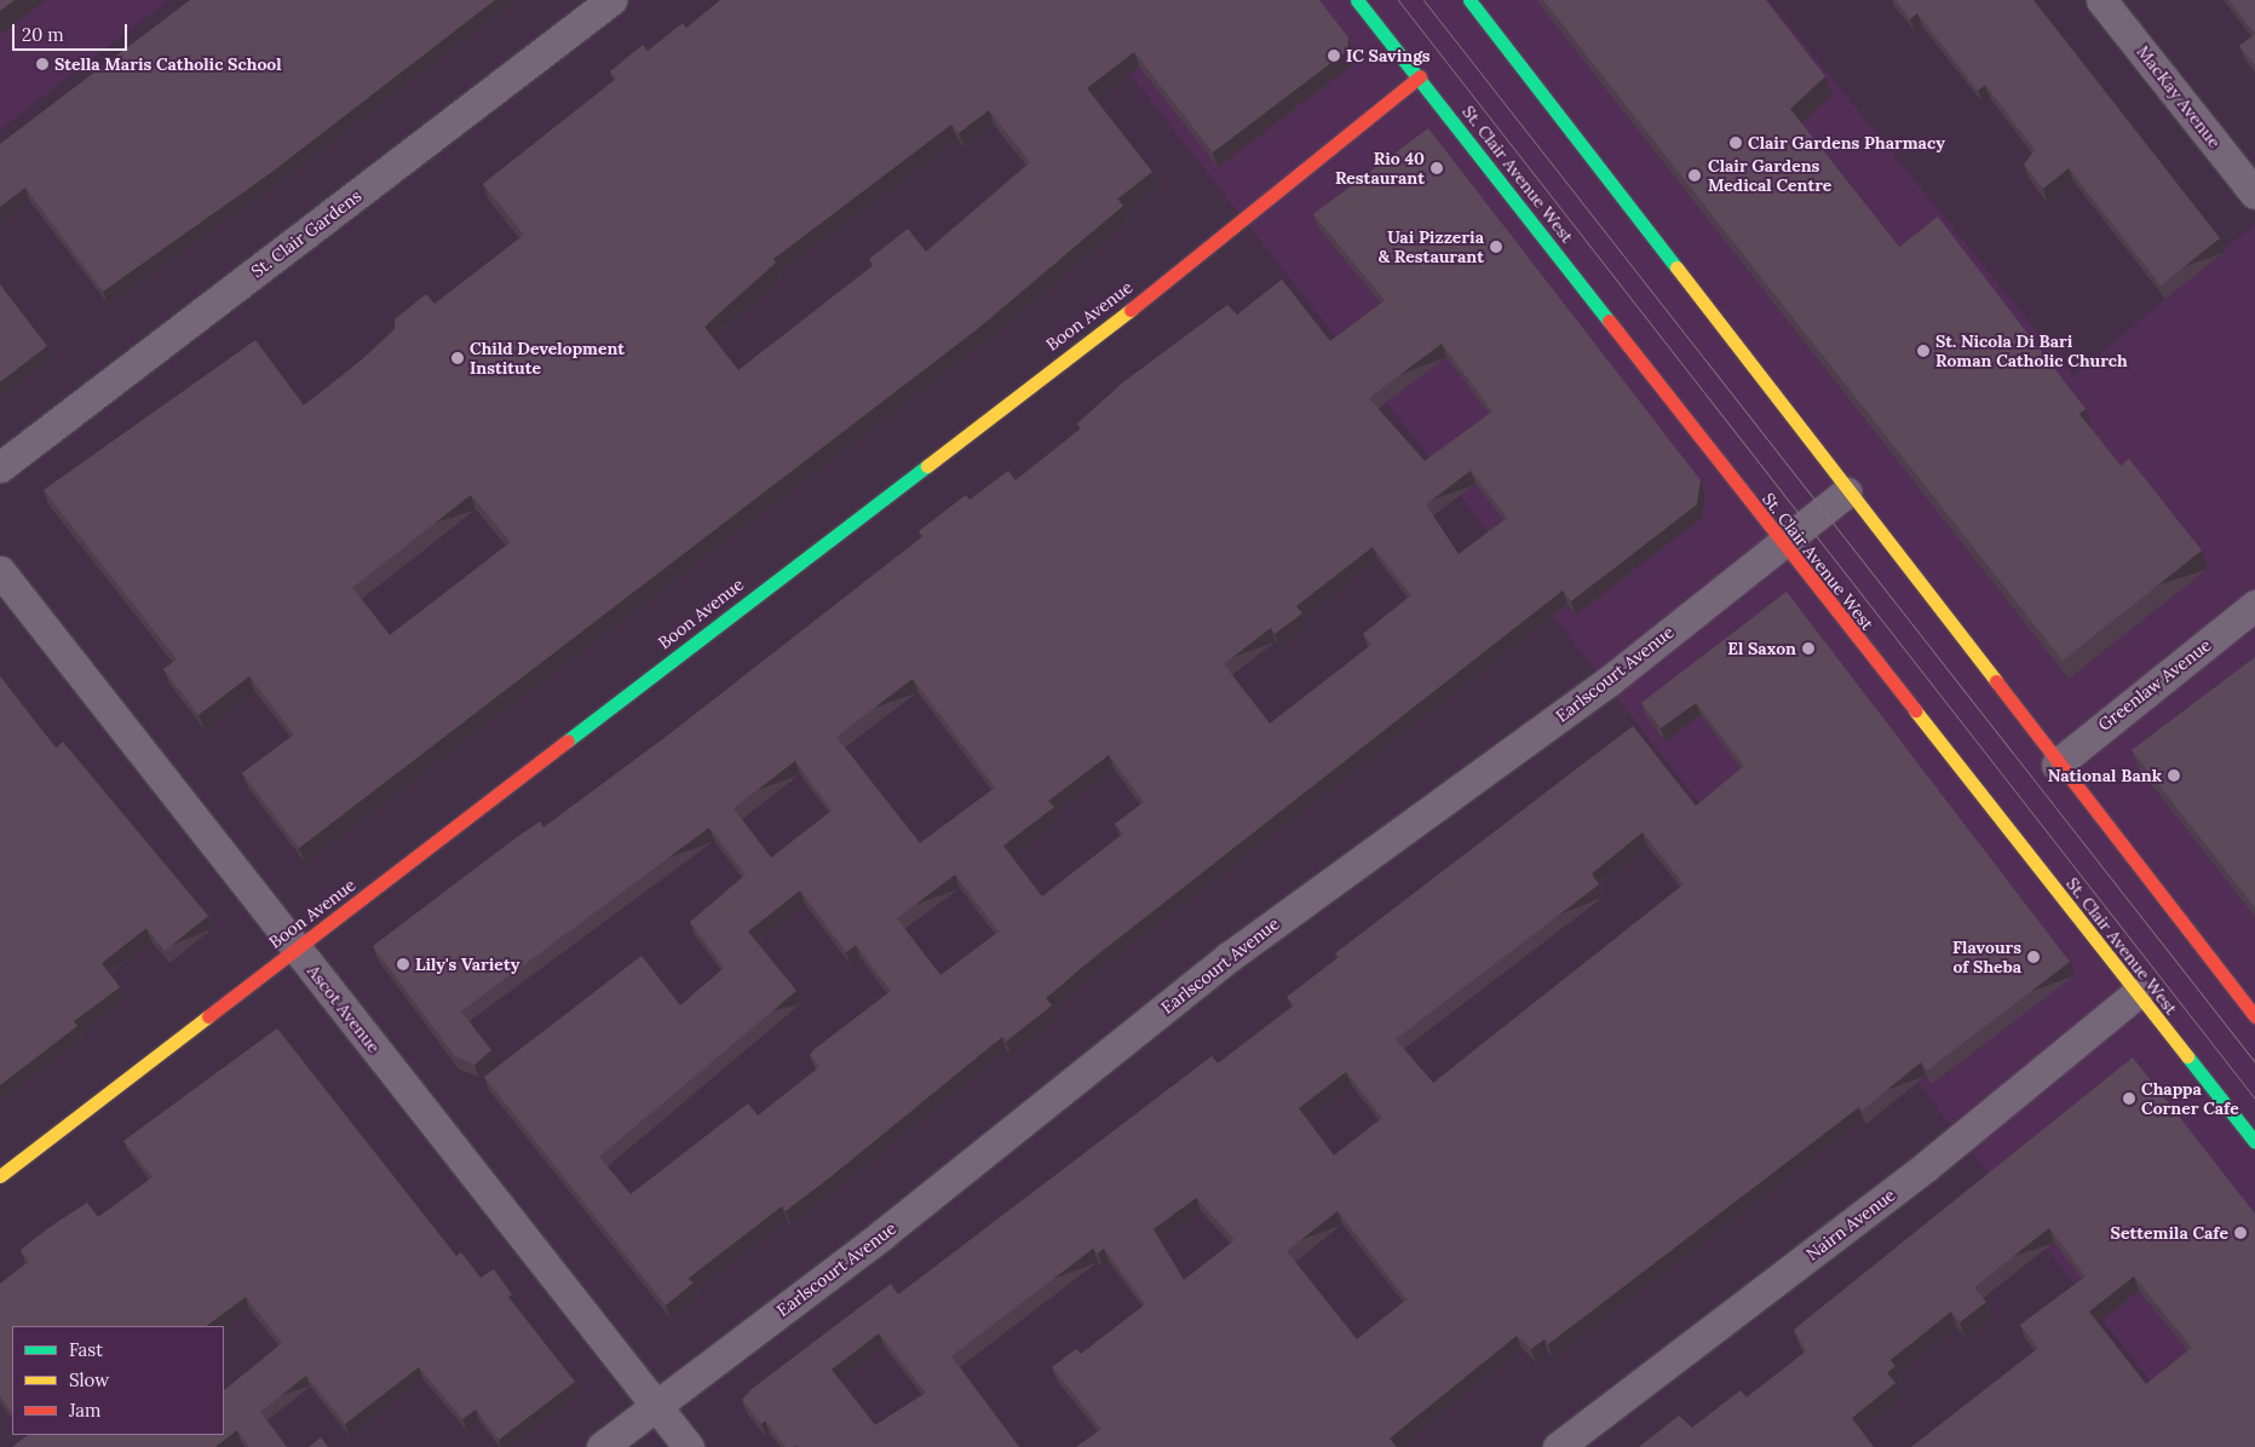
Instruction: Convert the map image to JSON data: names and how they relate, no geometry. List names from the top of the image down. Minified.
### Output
{"streets":{"main road":["St. Clair Avenue West","Boon Avenue"],"street":["MacKay Avenue","St. Clair Gardens","Earlscourt Avenue","Greenlaw Avenue","Ascot Avenue","Nairn Avenue"]},"crossings":[["St. Clair Avenue West","Boon Avenue"],["St. Clair Avenue West","Earlscourt Avenue"],["St. Clair Avenue West","Nairn Avenue"],["Boon Avenue","Ascot Avenue"],["Earlscourt Avenue","Ascot Avenue"]],"places":["IC Savings","Stella Maris Catholic School","Clair Gardens Pharmacy","Rio 40 Restaurant","Clair Gardens Medical Centre","Uai Pizzeria & Restaurant","St. Nicola Di Bari Roman Catholic Church","Child Development Institute","El Saxon","National Bank","Flavours of Sheba","Lily's Variety","Chappa Corner Cafe","Settemila Cafe"],"legend":["Fast","Slow","Jam"],"scale_bar":"20 m"}
